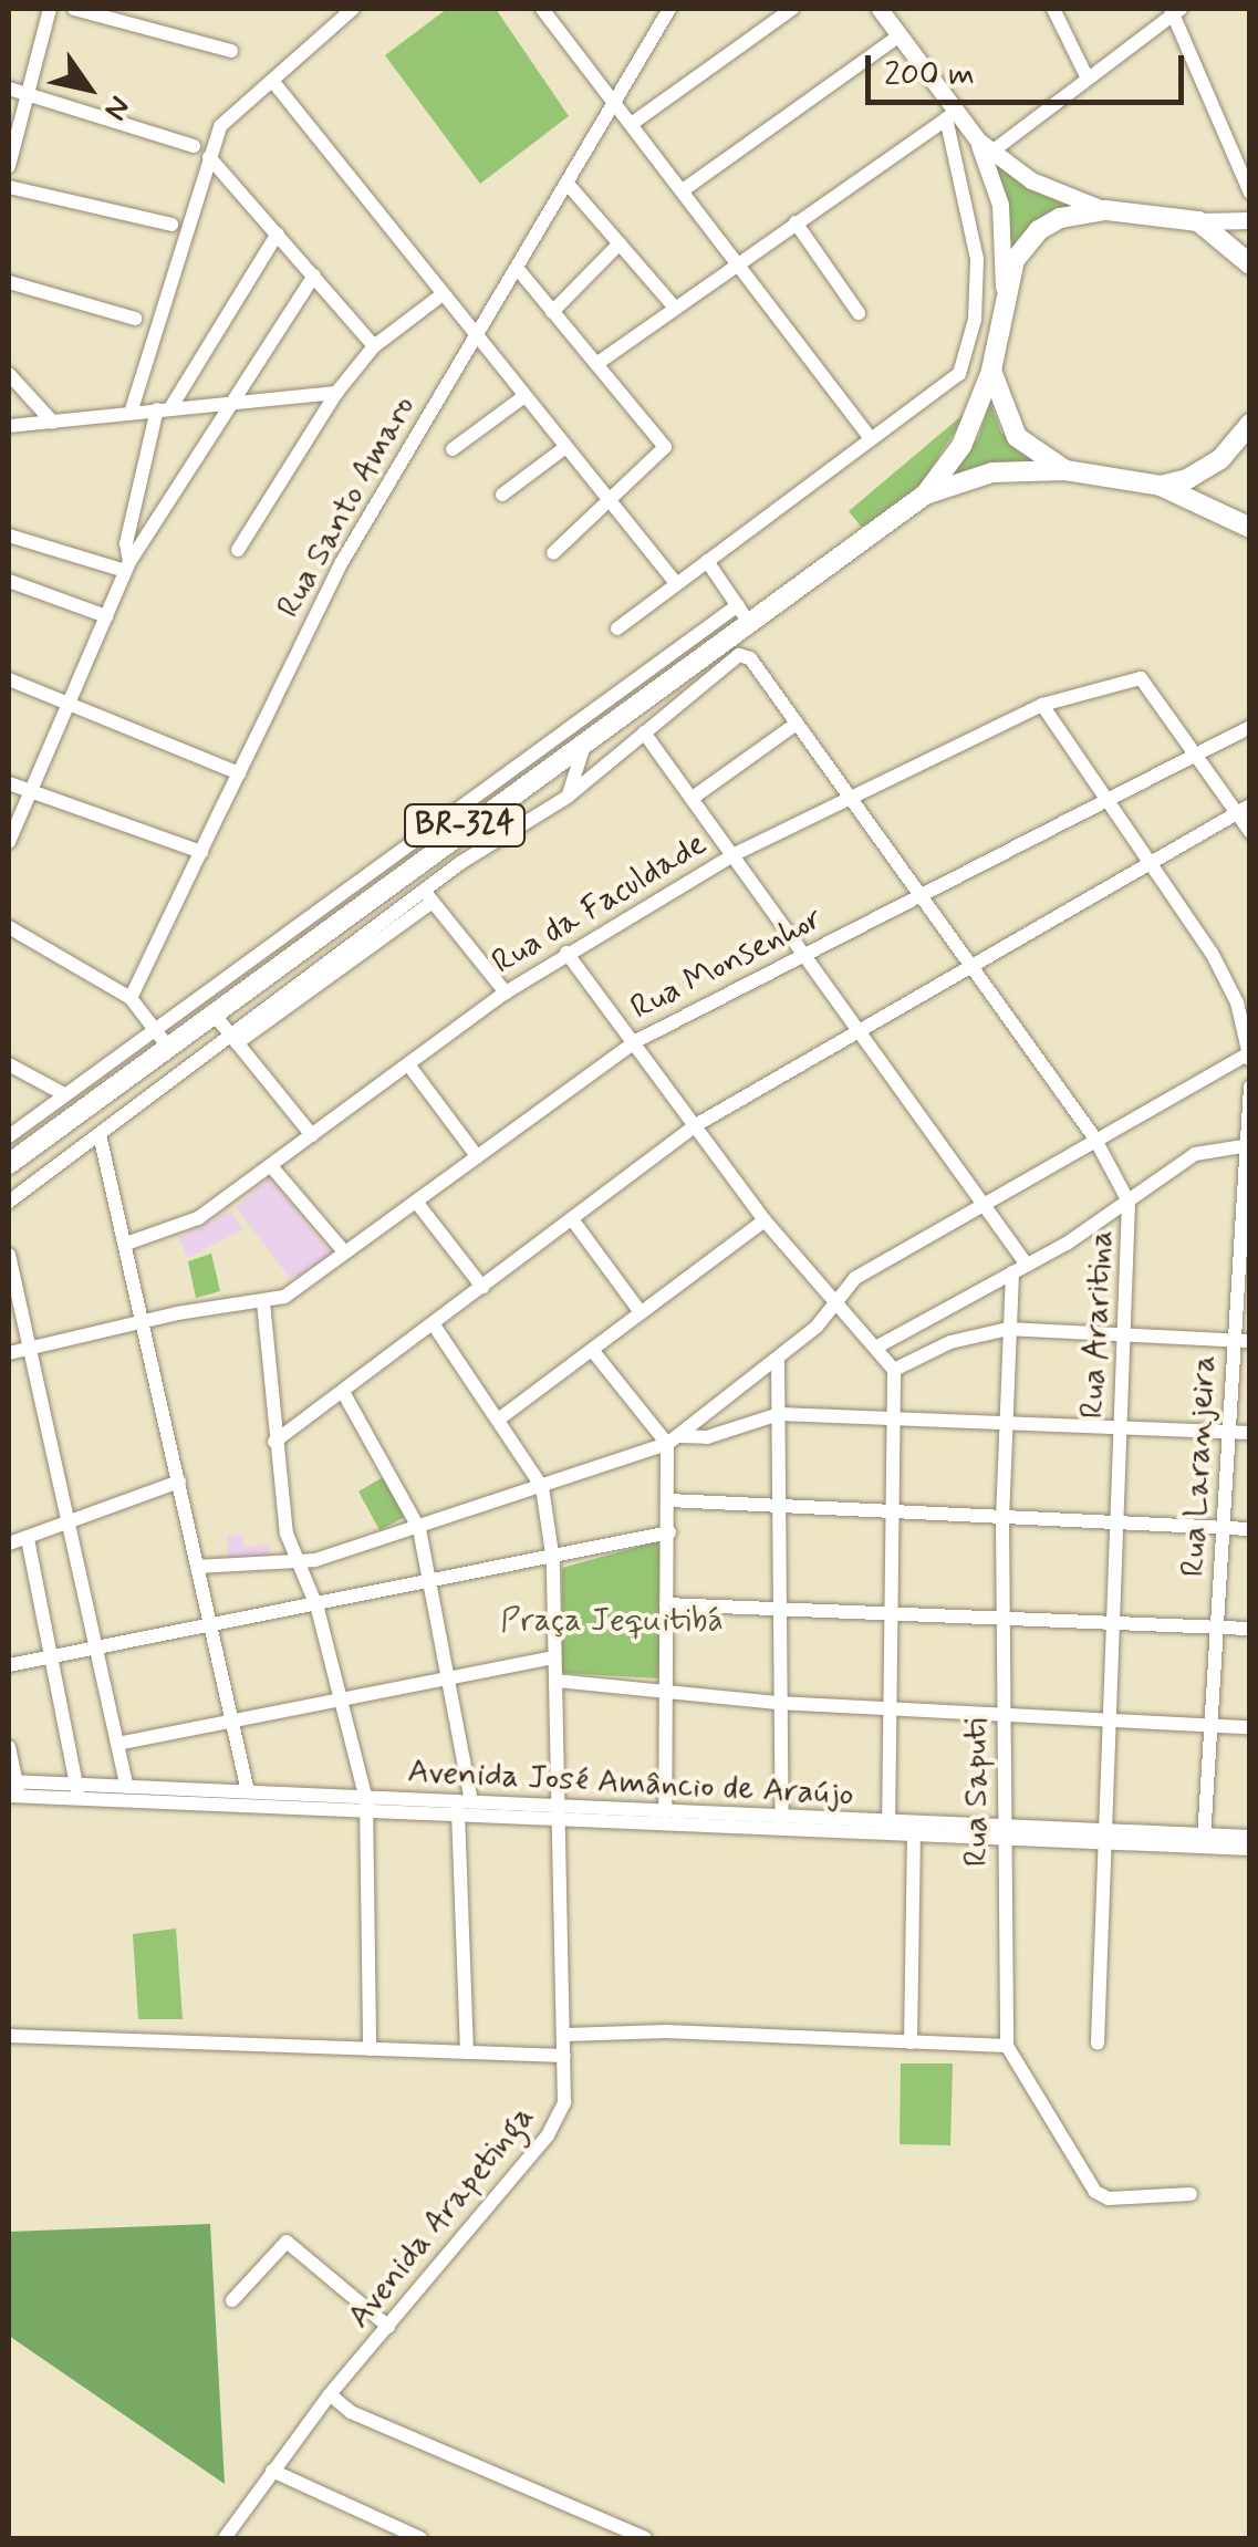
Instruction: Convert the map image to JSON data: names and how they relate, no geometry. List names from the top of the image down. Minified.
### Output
{"streets":{"highway":["BR-324"],"street":["Rua Santo Amaro","Rua da Faculdade","Rua Monsenhor","Rua Araritina","Rua Laranjeira","Avenida José Amâncio de Araújo","Rua Saputi","Avenida Arapetinga"]},"crossings":[["Rua da Faculdade","Rua Monsenhor"],["Rua da Faculdade","Rua Araritina"],["Rua Monsenhor","Rua Araritina"],["Avenida José Amâncio de Araújo","Rua Saputi"],["Avenida José Amâncio de Araújo","Avenida Arapetinga"]],"parks":["Praça Jequitibá"],"scale_bar":"200 m","north":"bottom right"}
